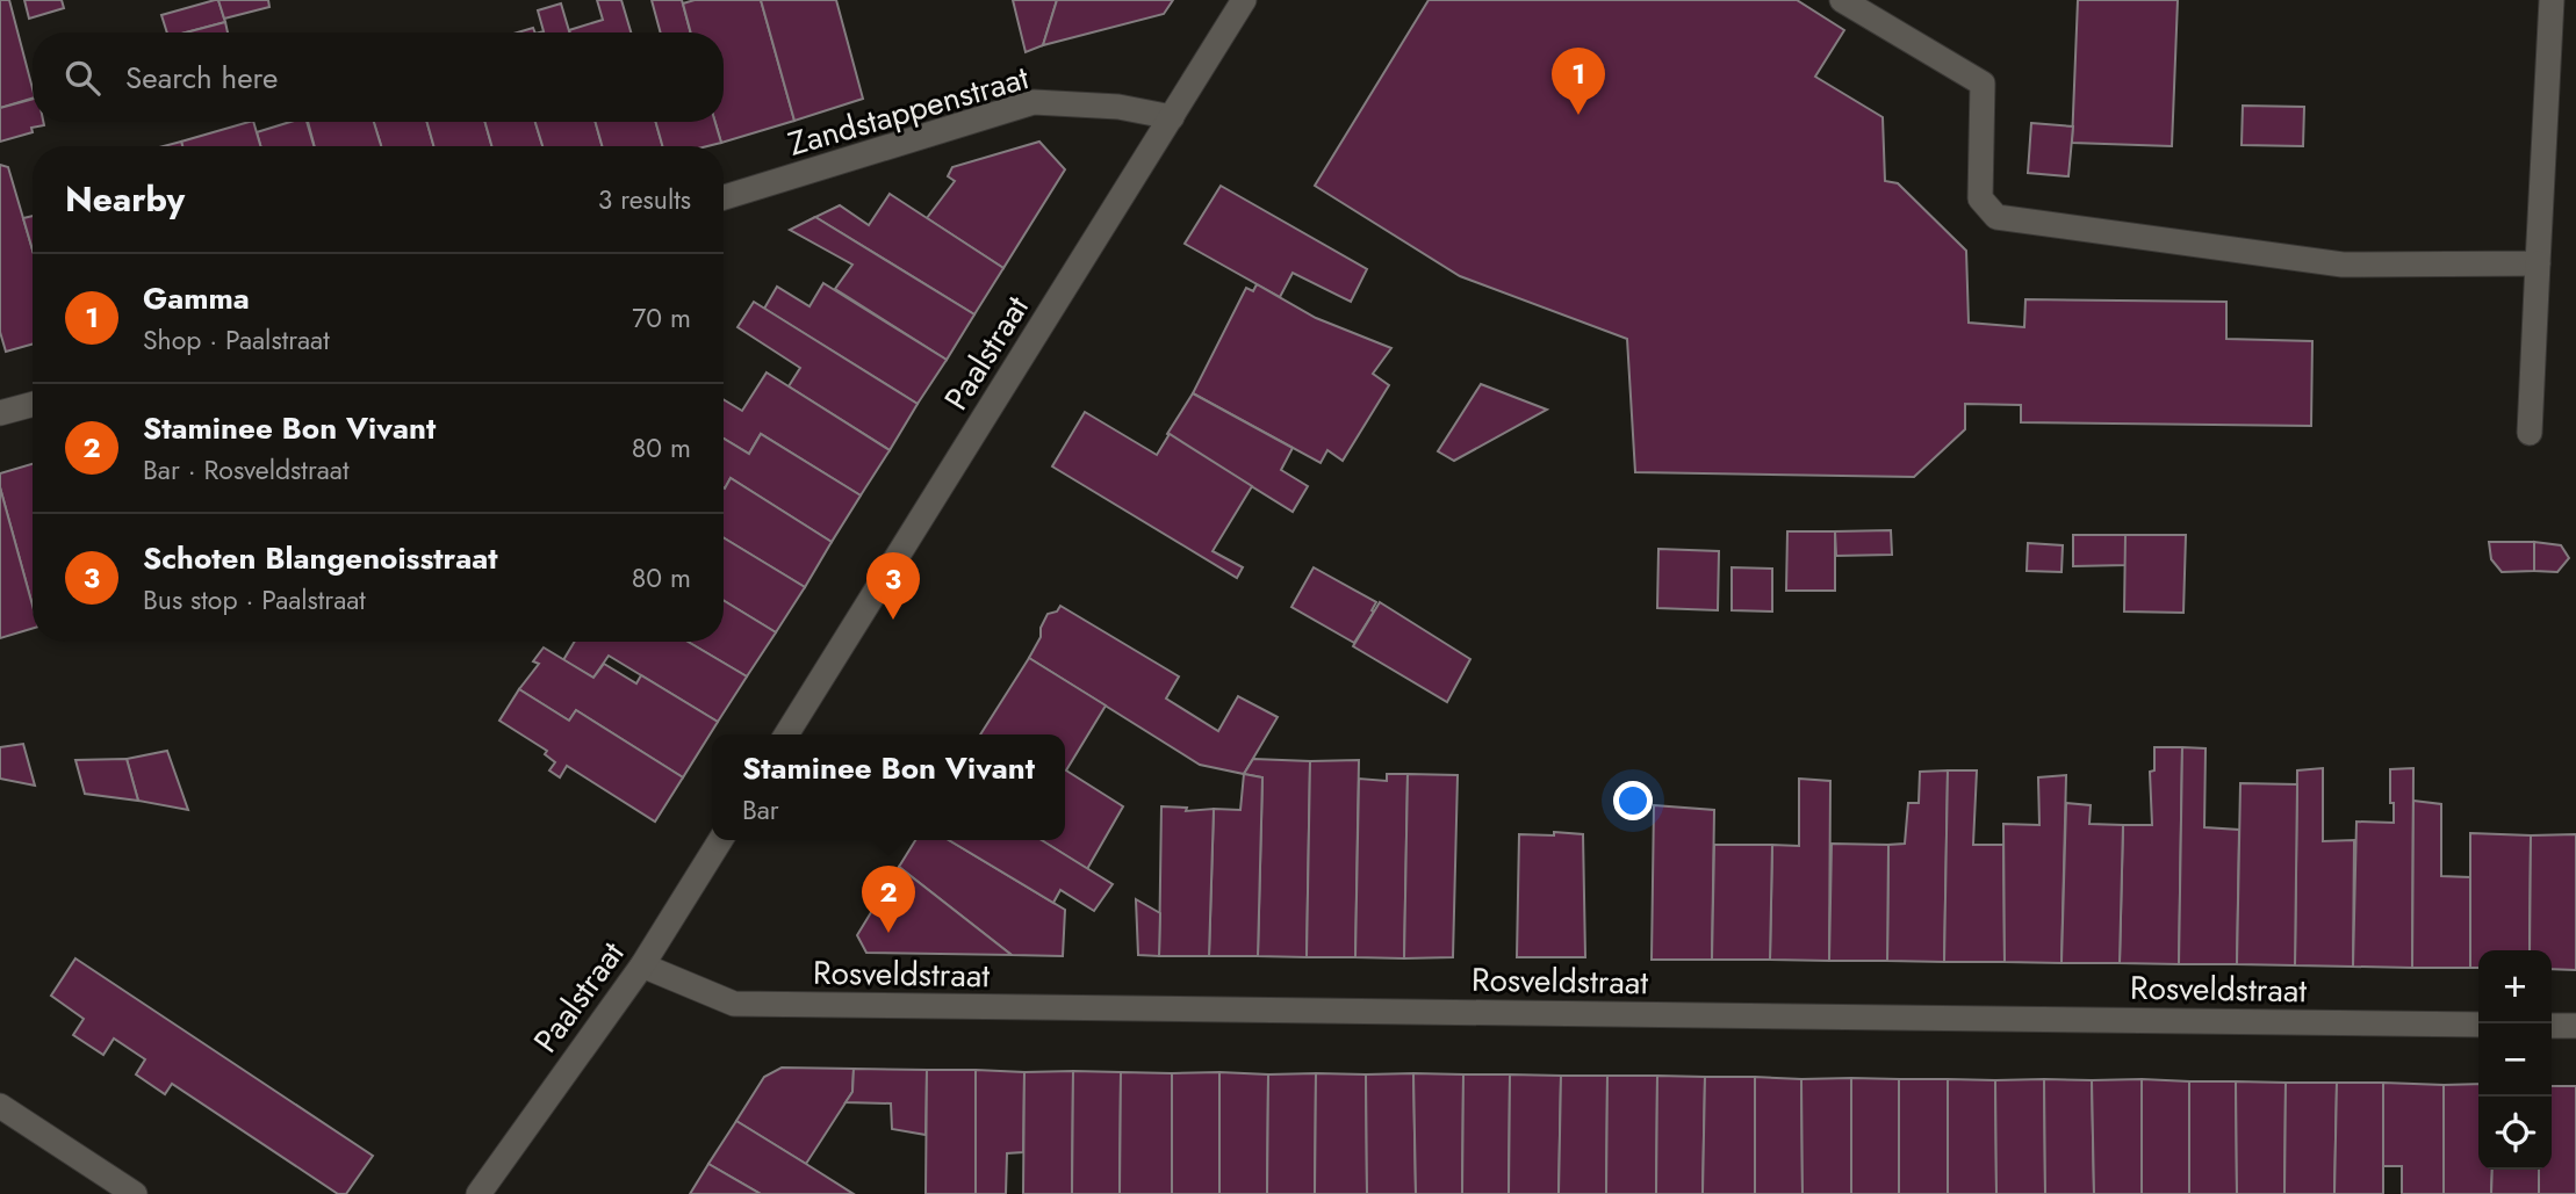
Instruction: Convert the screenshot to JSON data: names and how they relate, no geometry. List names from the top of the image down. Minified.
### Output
{"streets":{"street":["Zandstappenstraat","Paalstraat","Rosveldstraat"]},"crossings":[["Zandstappenstraat","Paalstraat"],["Paalstraat","Rosveldstraat"]],"page":{"search":"Search here","pins":["1","3","2"],"heading":["Nearby","3 results"],"list":[{"mark":"1","name":"Gamma","note":"Shop · Paalstraat","value":"70 m"},{"mark":"2","name":"Staminee Bon Vivant","note":"Bar · Rosveldstraat","value":"80 m"},{"mark":"3","name":"Schoten Blangenoisstraat","note":"Bus stop · Paalstraat","value":"80 m"}],"popup":["Staminee Bon Vivant","Bar"],"map_buttons":["+","−"]}}
